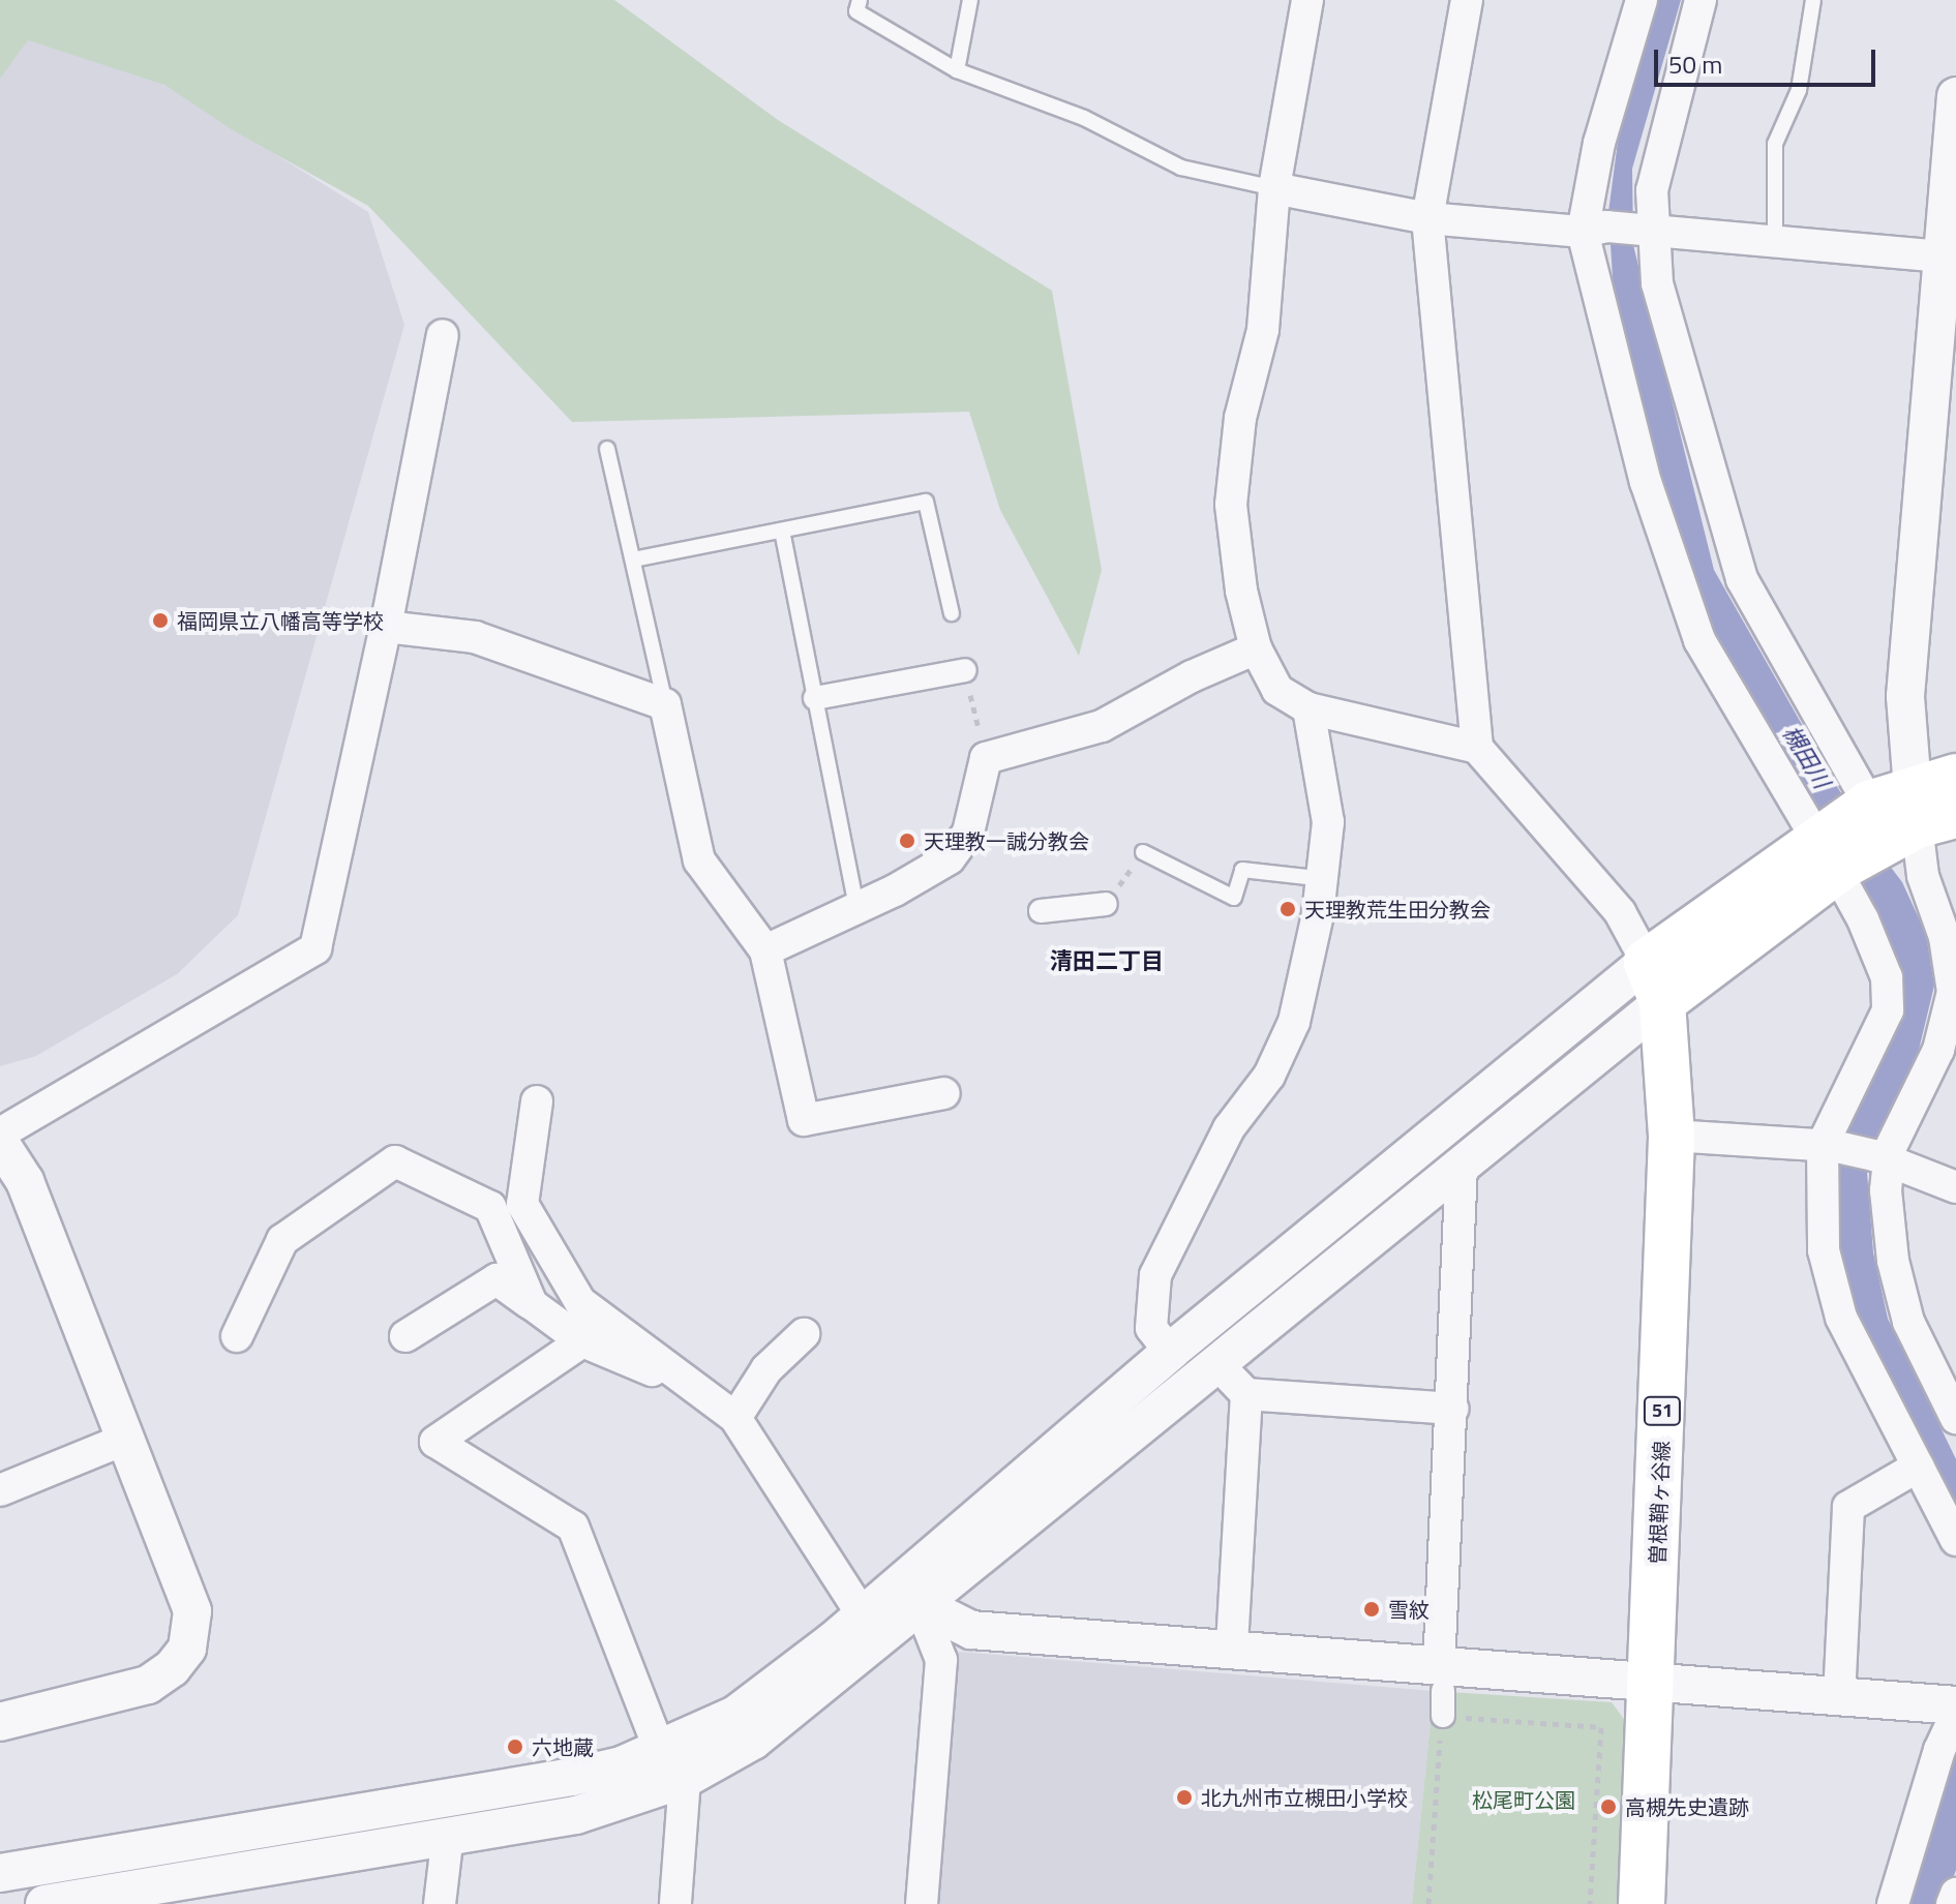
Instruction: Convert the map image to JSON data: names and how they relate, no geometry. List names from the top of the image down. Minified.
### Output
{"streets":{"main road":["51","曽根鞘ヶ谷線"]},"districts":["清田二丁目"],"water":["槻田川"],"parks":["松尾町公園"],"places":["福岡県立八幡高等学校","天理教一誠分教会","天理教荒生田分教会","雪紋","六地蔵","北九州市立槻田小学校","高槻先史遺跡"],"scale_bar":"50 m"}
